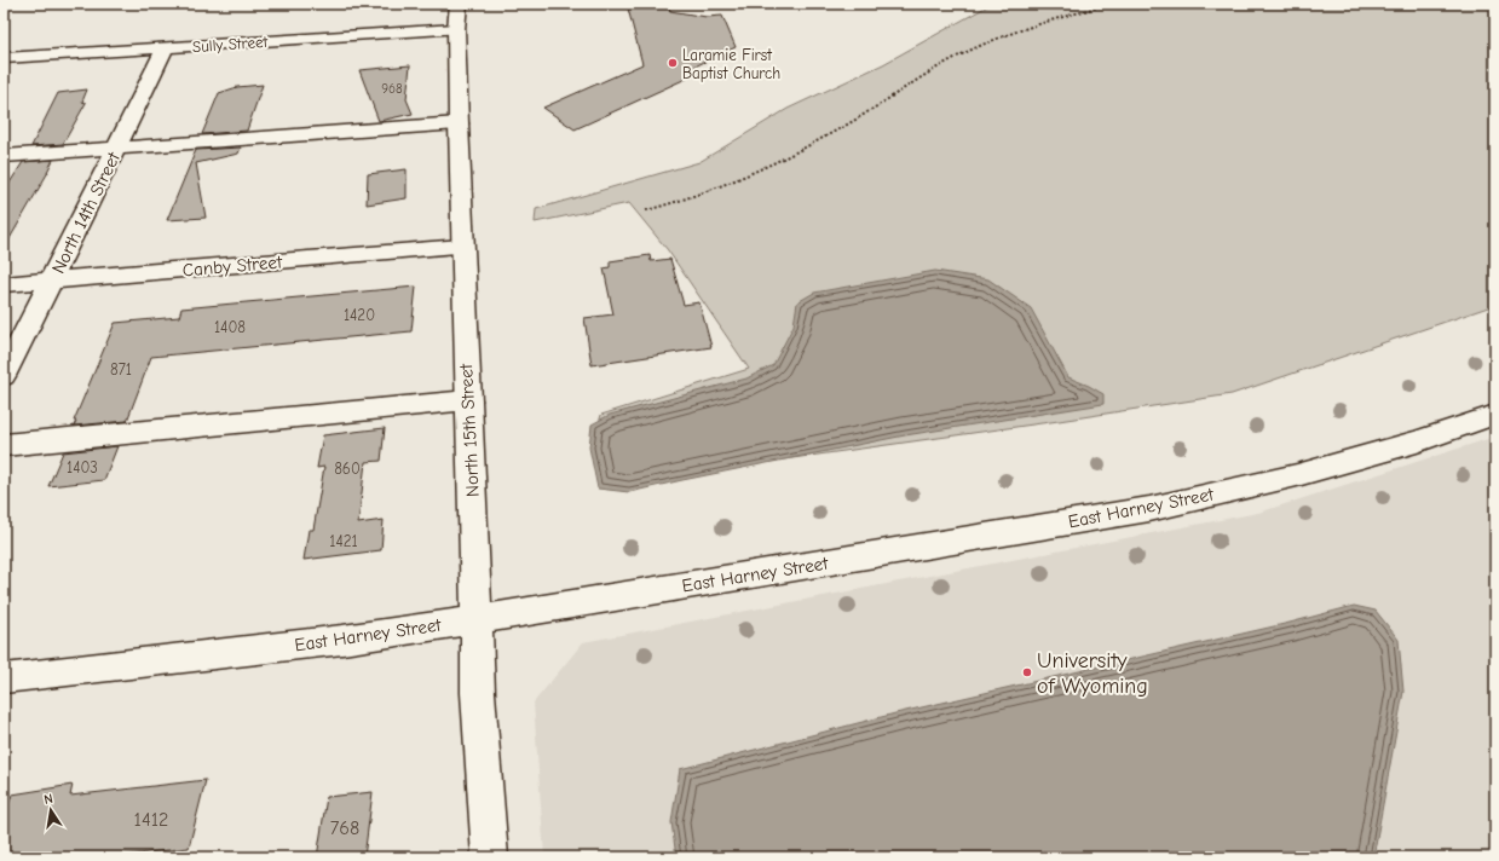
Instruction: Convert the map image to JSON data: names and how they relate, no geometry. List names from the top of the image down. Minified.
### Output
{"streets":{"main road":["Sully Street","North 14th Street","Canby Street","North 15th Street","East Harney Street"]},"crossings":[["Sully Street","North 14th Street"],["Sully Street","North 15th Street"],["North 14th Street","Canby Street"],["Canby Street","North 15th Street"],["North 15th Street","East Harney Street"]],"places":["Laramie First Baptist Church","University of Wyoming"],"house_numbers":["968","1420","1408","871","1403","860","1421","1412","768"],"north":"top"}
